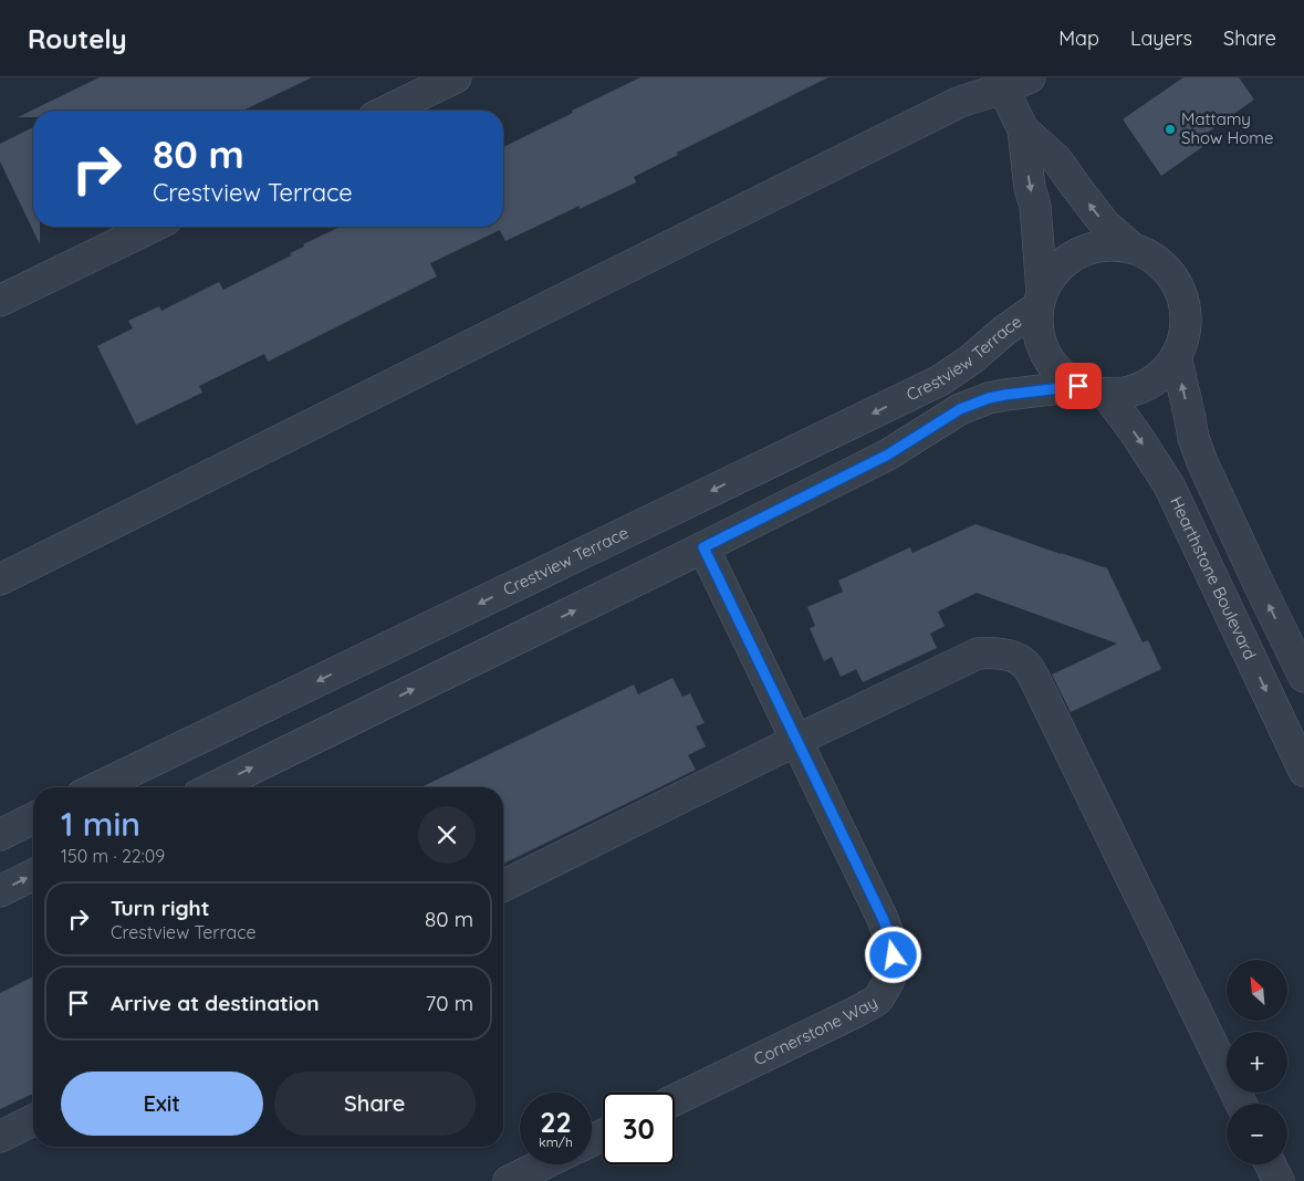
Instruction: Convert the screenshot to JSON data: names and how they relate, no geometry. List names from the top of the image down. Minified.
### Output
{"streets":{"street":["Crestview Terrace","Hearthstone Boulevard","Cornerstone Way"]},"crossings":[["Crestview Terrace","Hearthstone Boulevard"]],"places":["Mattamy Show Home"],"north":"top left","page":{"header":"Routely","nav":["Map","Layers","Share"],"turn":["80 m","Crestview Terrace"],"heading":["1 min","150 m · 22:09"],"list":[{"name":"Turn right","note":"Crestview Terrace","value":"80 m"},{"name":"Arrive at destination","value":"70 m"}],"map_buttons":["+","−"],"buttons":["Exit","Share"],"speed":"22 km/h","limit":"30"}}
